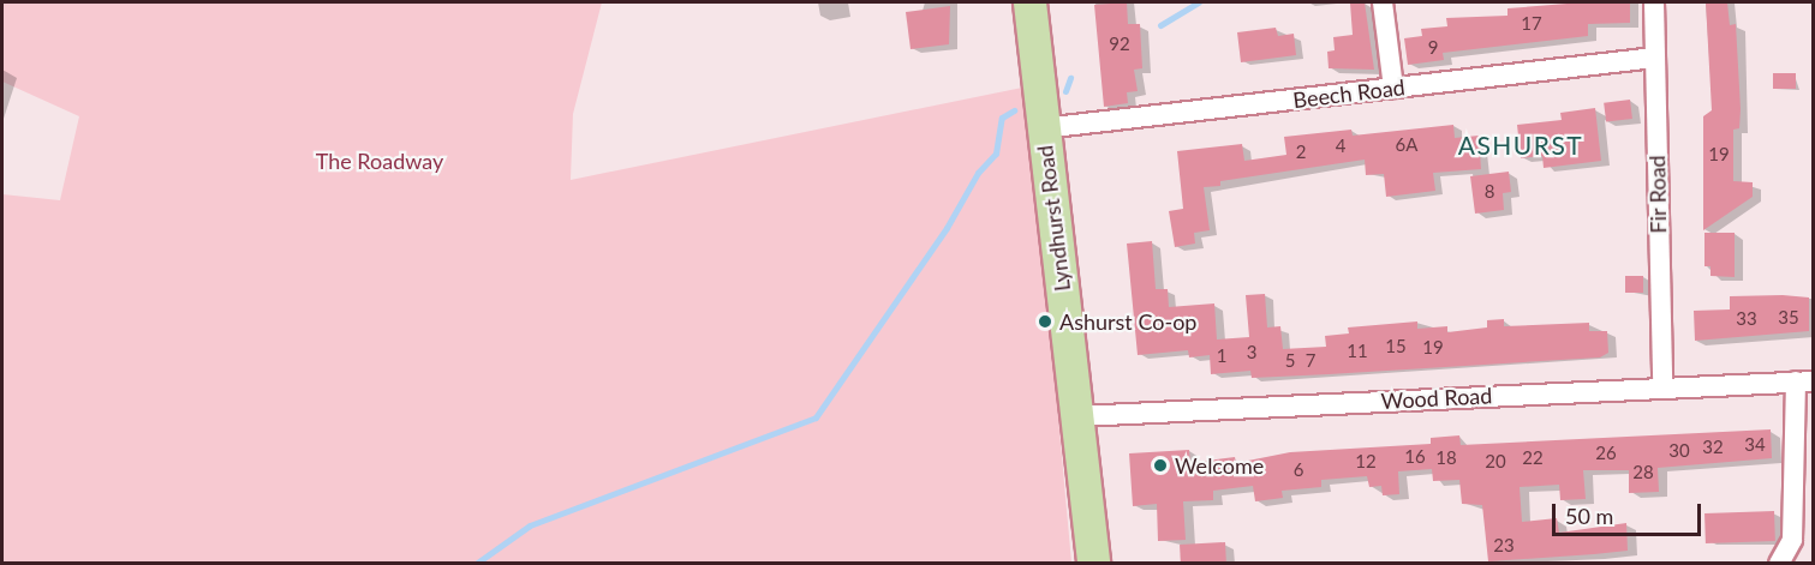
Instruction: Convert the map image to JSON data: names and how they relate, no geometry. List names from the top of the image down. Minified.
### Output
{"streets":{"main road":["Lyndhurst Road"],"street":["Beech Road","Fir Road","Wood Road"]},"crossings":[["Beech Road","Fir Road"],["Beech Road","Lyndhurst Road"],["Fir Road","Wood Road"],["Lyndhurst Road","Wood Road"]],"districts":["ASHURST"],"parks":["The Roadway"],"places":["Ashurst Co-op","Welcome"],"house_numbers":["17","92","9","6A","4","2","19","8","35","33","15","19","11","3","1","5","7","34","32","30","26","16","18","22","12","20","6","28","23"],"scale_bar":"50 m"}
